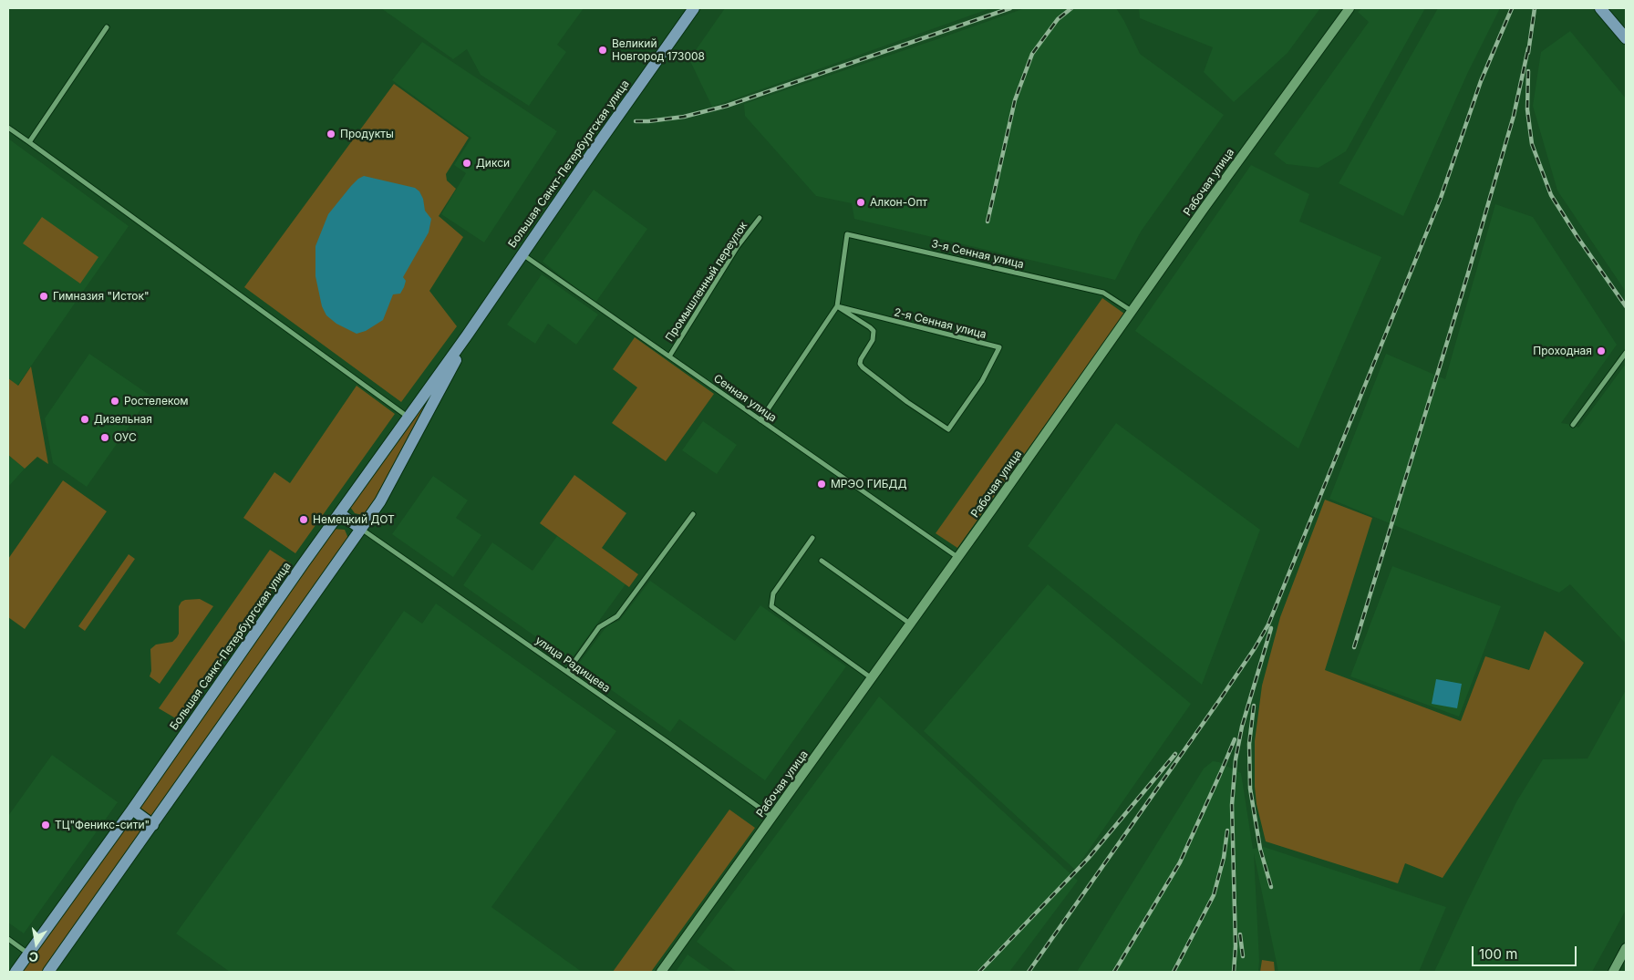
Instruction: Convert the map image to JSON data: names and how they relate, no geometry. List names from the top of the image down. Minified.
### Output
{"streets":{"main road":["Большая Санкт-Петербургская улица","Рабочая улица"],"street":["3-я Сенная улица","Промышленный переулок","2-я Сенная улица","Сенная улица","улица Радищева"]},"crossings":[["Большая Санкт-Петербургская улица","Сенная улица"],["Большая Санкт-Петербургская улица","улица Радищева"],["Рабочая улица","3-я Сенная улица"],["Рабочая улица","Сенная улица"],["Рабочая улица","улица Радищева"],["3-я Сенная улица","2-я Сенная улица"],["Промышленный переулок","Сенная улица"]],"places":["Великий Новгород 173008","Продукты","Дикси","Алкон-Опт","Гимназия \"Исток\"","Проходная","Ростелеком","Дизельная","ОУС","МРЭО ГИБДД","Немецкий ДОТ","ТЦ\"Феникс-сити\""],"scale_bar":"100 m","north":"bottom"}
